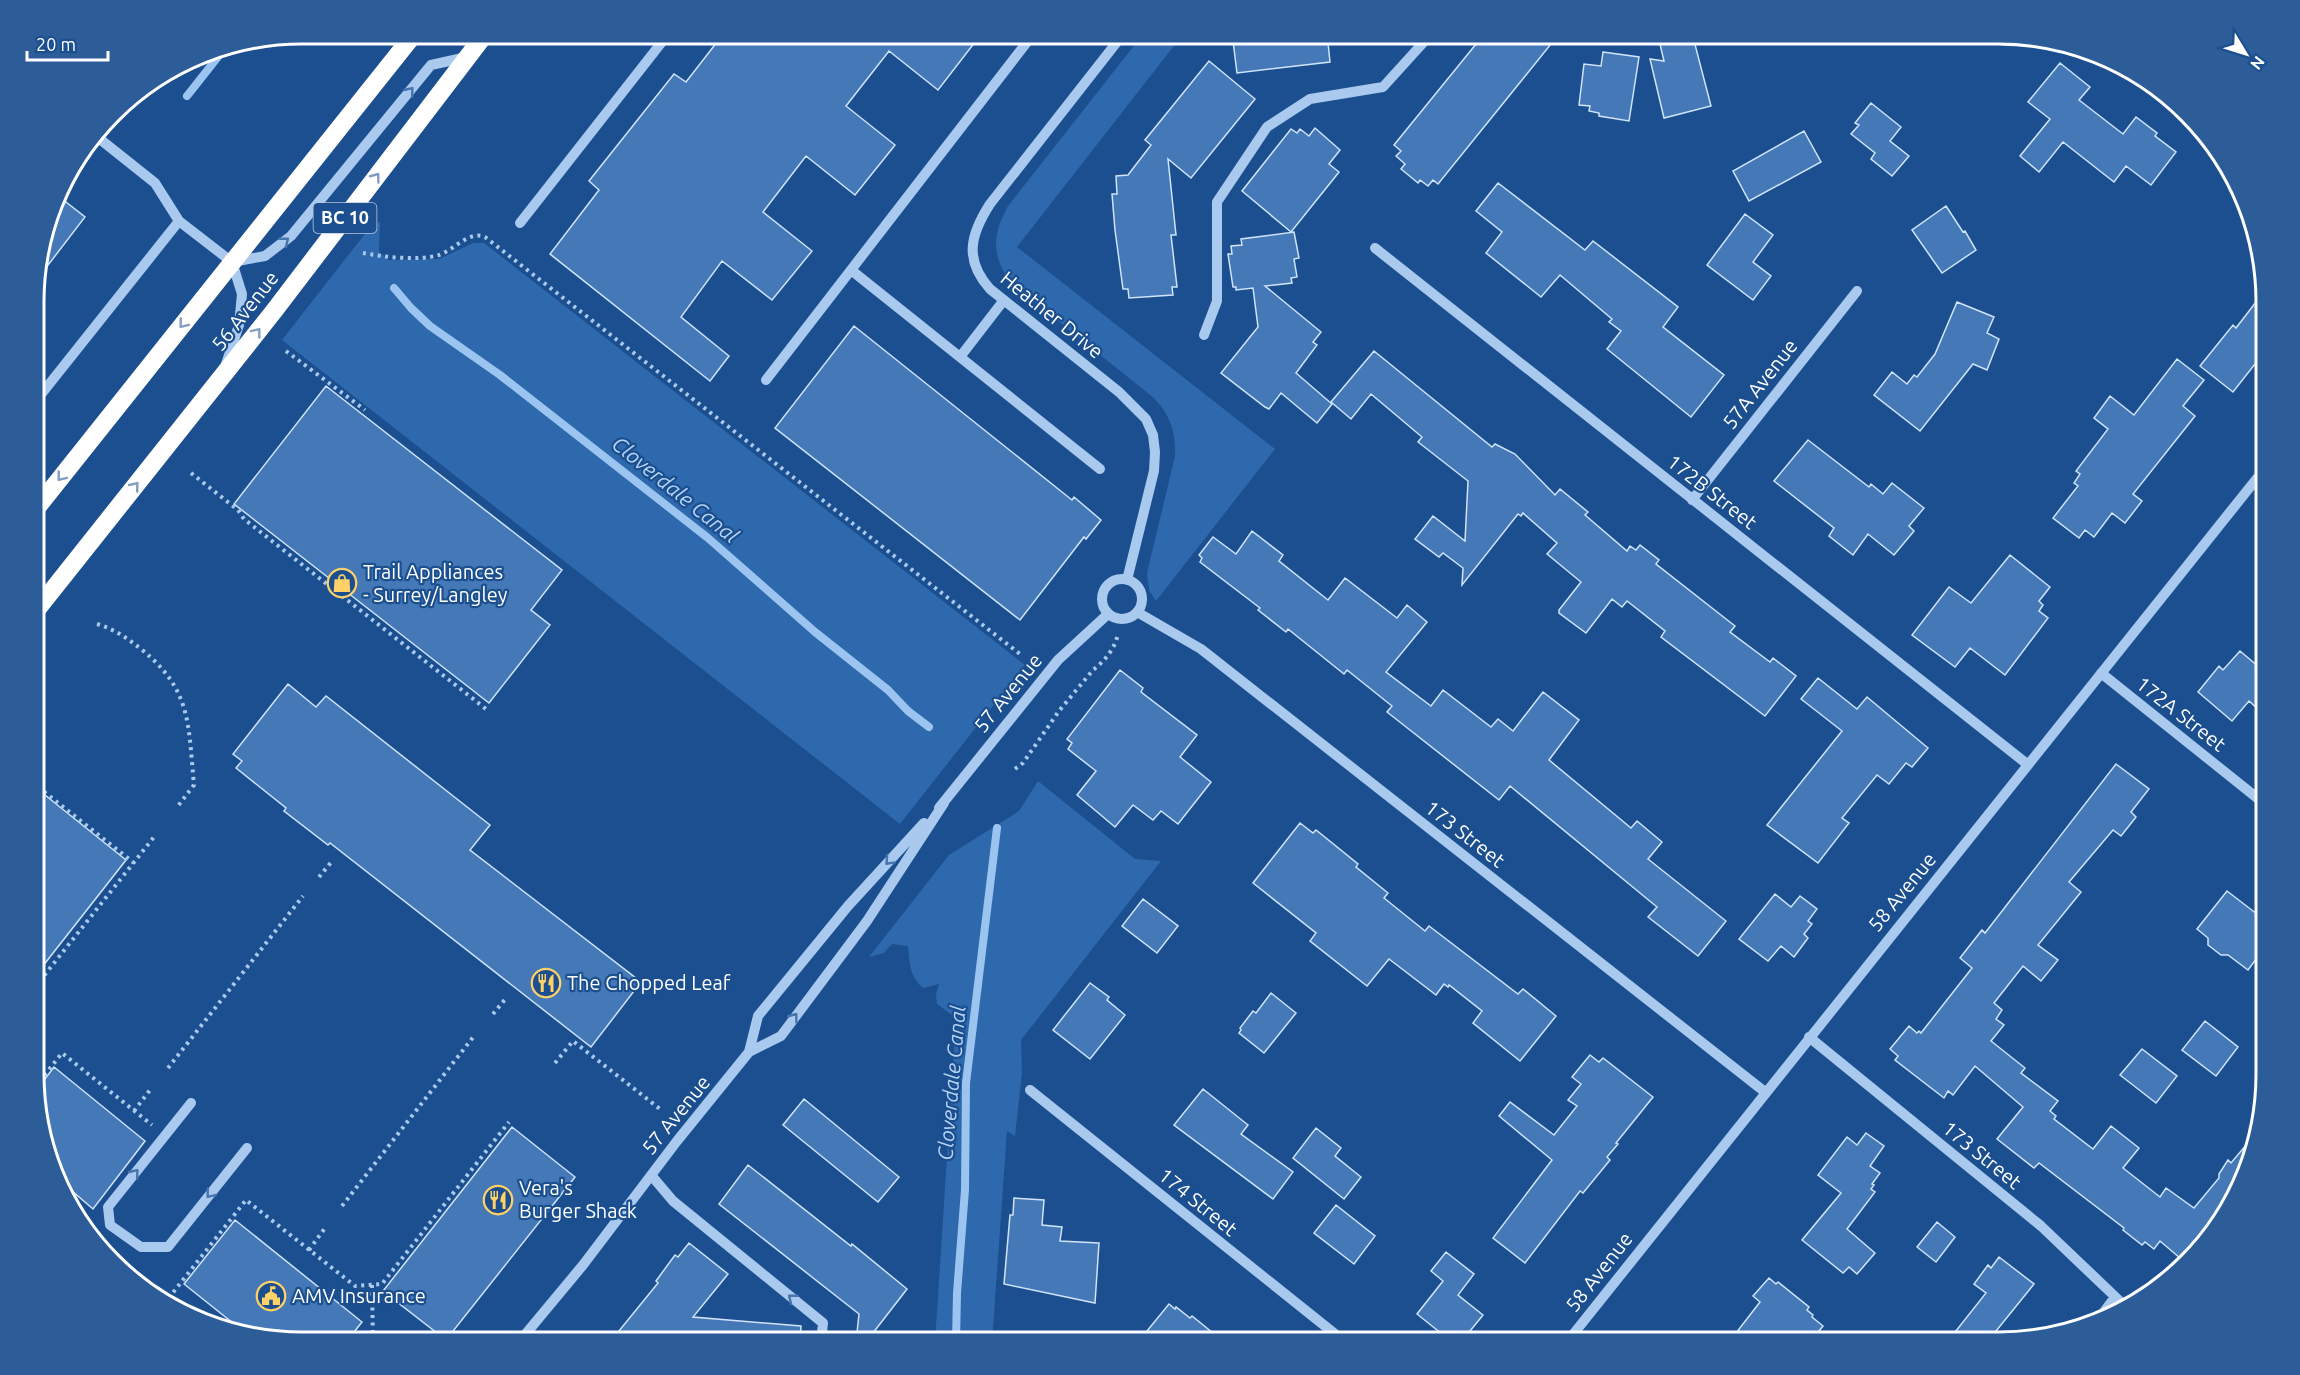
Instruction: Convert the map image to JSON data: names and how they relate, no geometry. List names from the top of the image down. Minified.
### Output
{"streets":{"highway":["BC 10","56 Avenue"],"street":["Heather Drive","57A Avenue","172B Street","57 Avenue","172A Street","173 Street","58 Avenue","174 Street"]},"crossings":[["Heather Drive","57 Avenue"],["Heather Drive","173 Street"],["57A Avenue","172B Street"],["172B Street","58 Avenue"],["57 Avenue","173 Street"],["172A Street","58 Avenue"],["173 Street","58 Avenue"]],"water":["Cloverdale Canal"],"places":{"shop":["Trail Appliances - Surrey/Langley"],"restaurant":["The Chopped Leaf","Vera's Burger Shack"],"public building":["AMV Insurance"]},"scale_bar":"20 m","north":"bottom right"}
